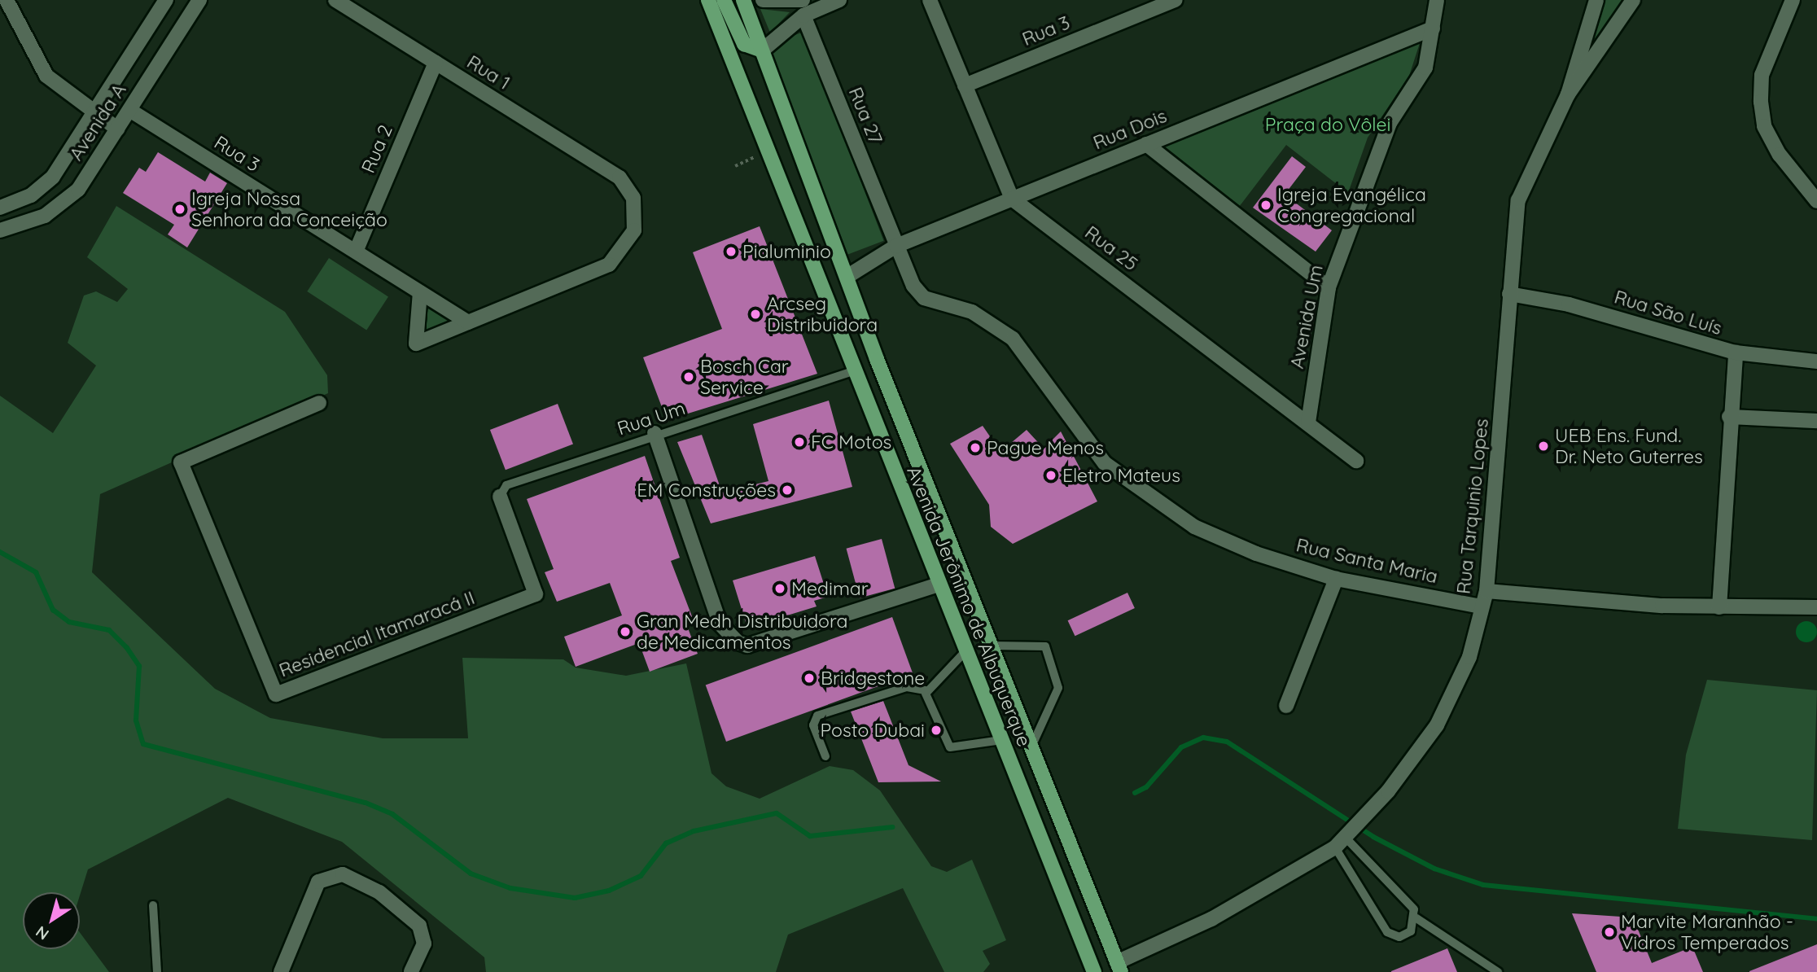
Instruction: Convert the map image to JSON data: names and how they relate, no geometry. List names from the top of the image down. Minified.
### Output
{"streets":{"main road":["Avenida Jerônimo de Albuquerque"],"street":["Rua 3","Rua 1","Rua 27","Avenida A","Rua Dois","Rua 2","Rua 25","Rua São Luís","Avenida Um","Rua Tarquinio Lopes","Rua Santa Maria","Residencial Itamaracá II"],"lane":["Rua Um"]},"crossings":[["Rua 3","Rua 1"],["Rua 3","Avenida A"],["Rua 3","Rua 2"],["Rua 1","Rua 2"],["Rua 27","Rua Dois"],["Rua 27","Rua Santa Maria"],["Rua Dois","Rua 25"],["Rua Dois","Avenida Um"],["Rua Dois","Rua Santa Maria"],["Rua Dois","Avenida Jerônimo de Albuquerque"],["Rua 25","Avenida Um"],["Rua São Luís","Rua Tarquinio Lopes"],["Rua Um","Avenida Jerônimo de Albuquerque"],["Rua Um","Residencial Itamaracá II"],["Rua Tarquinio Lopes","Rua Santa Maria"],["Rua Tarquinio Lopes","Avenida Jerônimo de Albuquerque"]],"parks":["Praça do Vôlei"],"places":["Igreja Evangélica Congregacional","Igreja Nossa Senhora da Conceição","Pialuminio","Arcseg Distribuidora","Bosch Car Service","FC Motos","UEB Ens. Fund. Dr. Neto Guterres","Pague Menos","Eletro Mateus","EM Construções","Medimar","Gran Medh Distribuidora de Medicamentos","Bridgestone","Posto Dubai","Marvite Maranhão - Vidros Temperados"],"north":"bottom left"}
